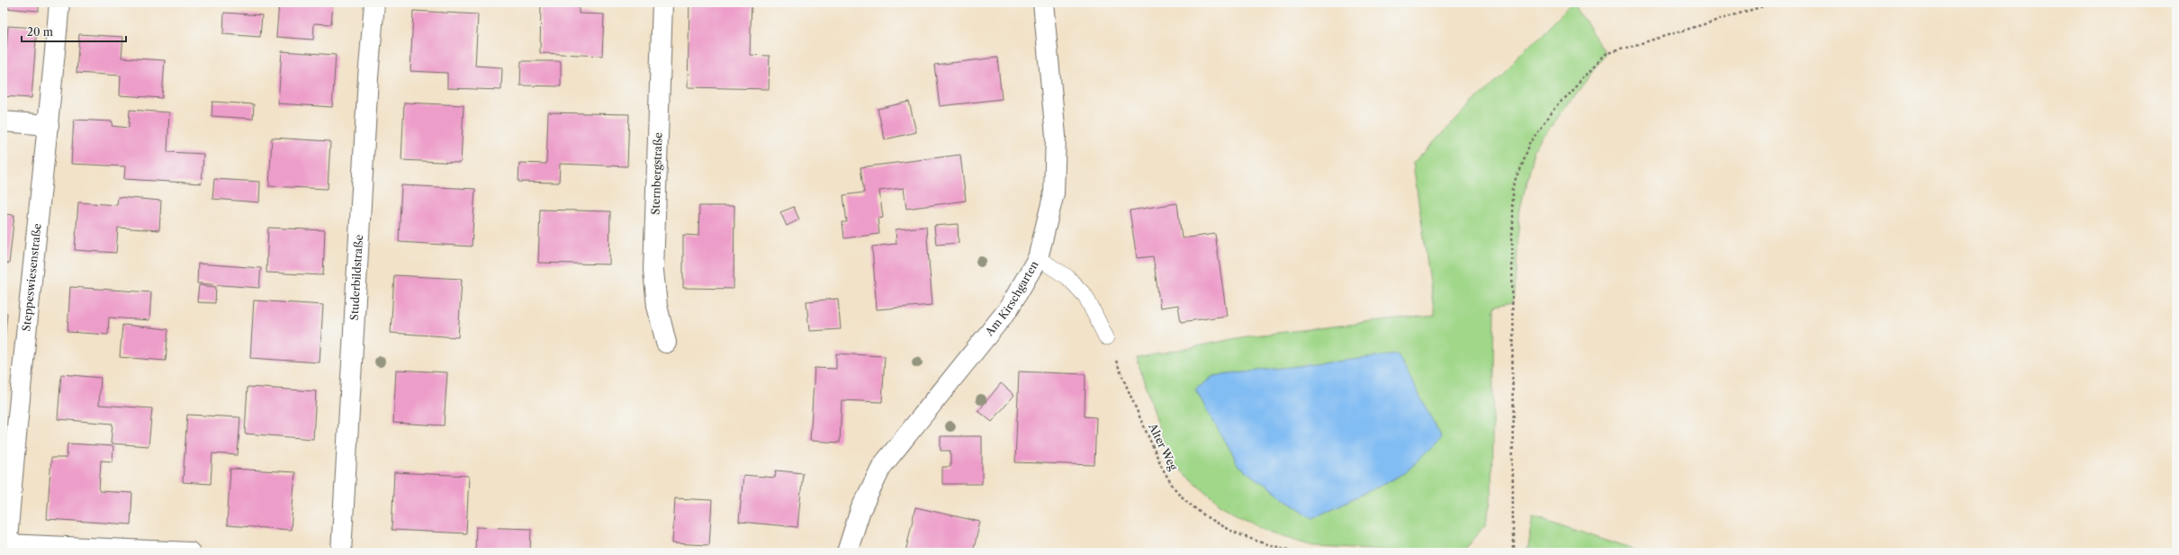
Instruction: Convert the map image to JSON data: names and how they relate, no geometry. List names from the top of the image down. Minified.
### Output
{"streets":{"street":["Sternbergstraße","Studerbildstraße","Steppeswiesenstraße","Am Kirschgarten"],"path":["Alter Weg"]},"scale_bar":"20 m"}
